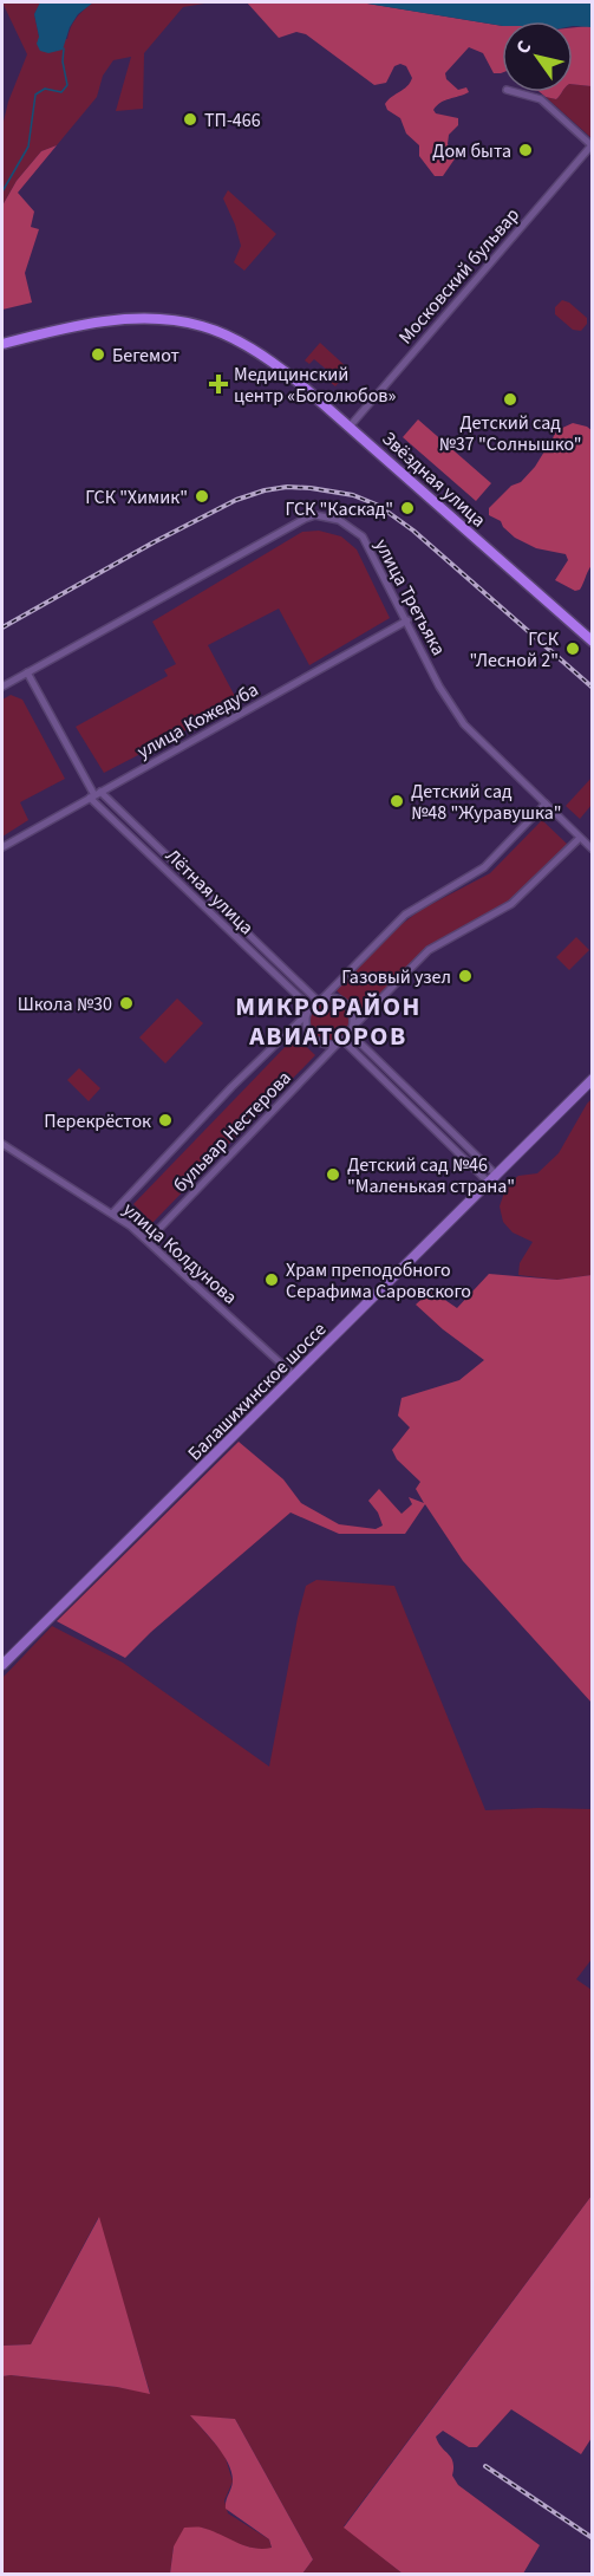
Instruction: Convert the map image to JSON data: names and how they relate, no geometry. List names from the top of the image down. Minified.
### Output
{"streets":{"main road":["Звёздная улица","Балашихинское шоссе"],"street":["Московский бульвар","улица Третьяка","улица Кожедуба","Лётная улица","бульвар Нестерова","улица Колдунова"]},"crossings":[["Московский бульвар","Звёздная улица"],["улица Третьяка","улица Кожедуба"],["улица Третьяка","Лётная улица"],["улица Кожедуба","Лётная улица"],["Лётная улица","бульвар Нестерова"],["бульвар Нестерова","улица Колдунова"],["улица Колдунова","Балашихинское шоссе"]],"districts":["МИКРОРАЙОН АВИАТОРОВ"],"places":{"other":["ТП-466","Дом быта","Бегемот","Детский сад №37 \"Солнышко\"","ГСК \"Химик\"","ГСК \"Каскад\"","ГСК \"Лесной 2\"","Детский сад №48 \"Журавушка\"","Газовый узел","Школа №30","Перекрёсток","Детский сад №46 \"Маленькая страна\"","Храм преподобного Серафима Саровского"],"health":["Медицинский центр «Боголюбов»"]},"north":"top left"}
